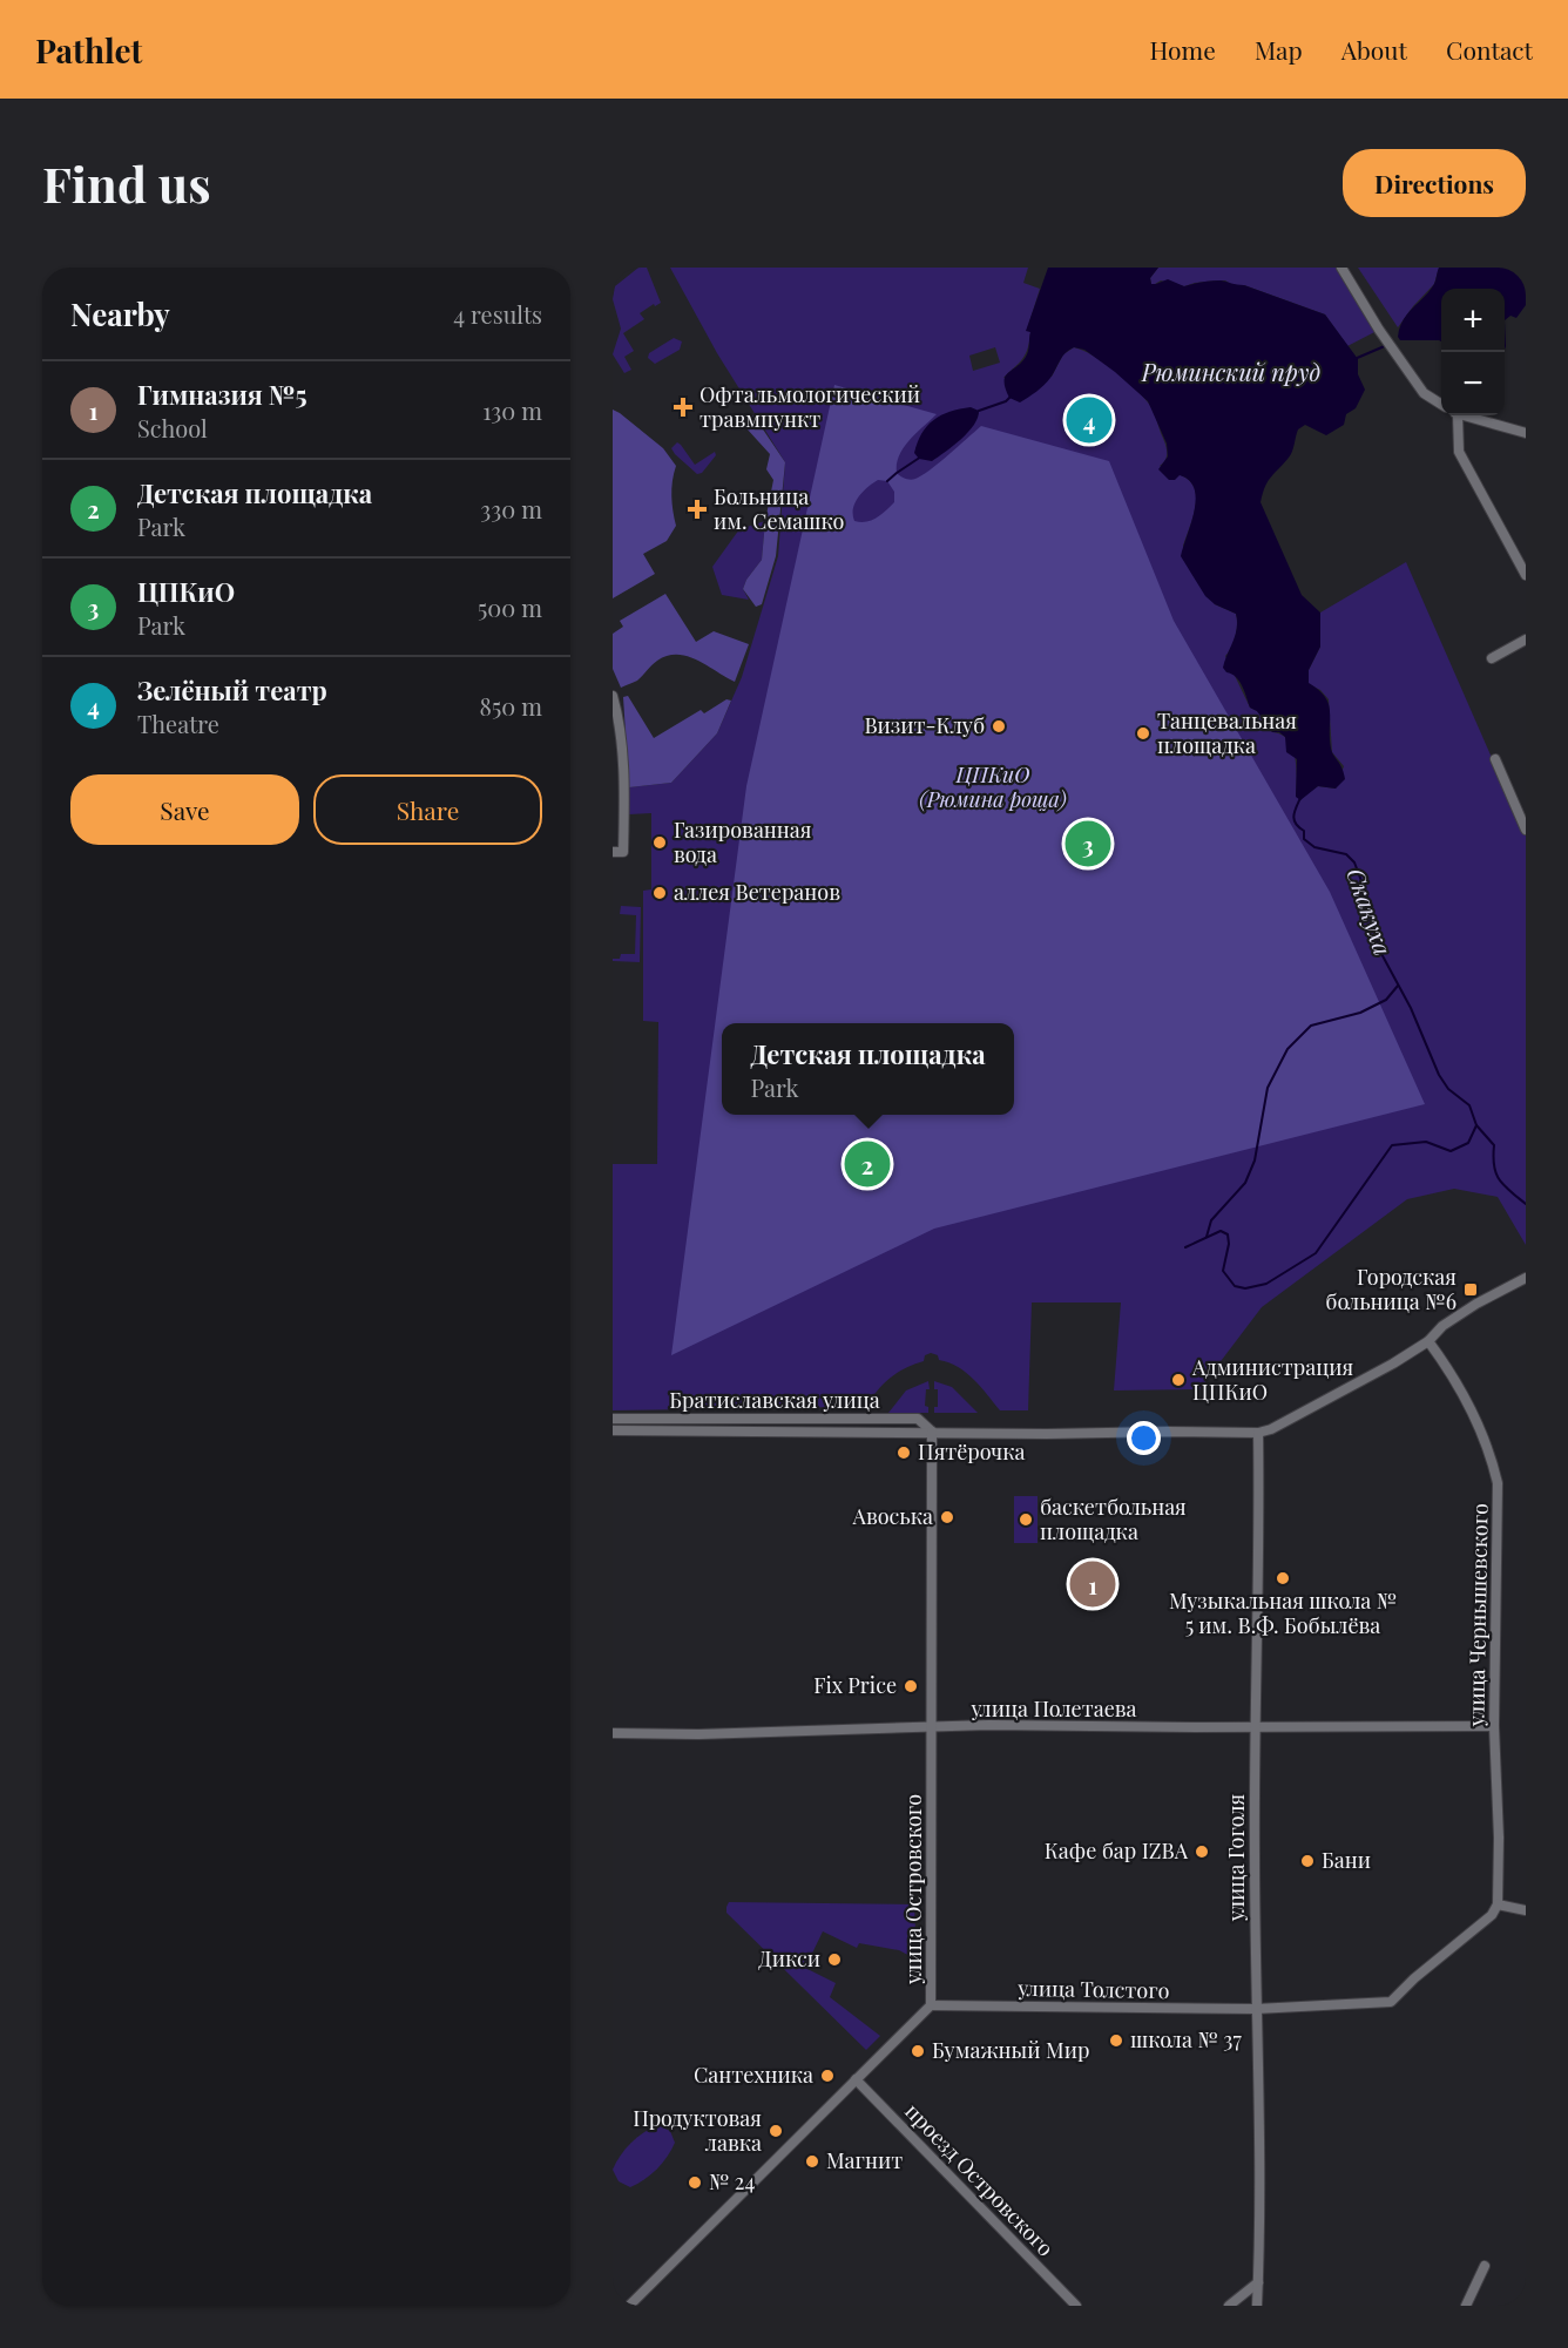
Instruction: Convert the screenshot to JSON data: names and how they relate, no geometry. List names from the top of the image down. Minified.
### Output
{"streets":{"street":["Братиславская улица","улица Чернышевского","улица Полетаева","улица Гоголя","улица Островского","улица Толстого","проезд Островского"]},"crossings":[["Братиславская улица","улица Чернышевского"],["Братиславская улица","улица Гоголя"],["Братиславская улица","улица Островского"],["улица Чернышевского","улица Полетаева"],["улица Чернышевского","улица Толстого"],["улица Полетаева","улица Гоголя"],["улица Полетаева","улица Островского"],["улица Гоголя","улица Толстого"],["улица Островского","улица Толстого"],["улица Островского","проезд Островского"]],"water":["Рюминский пруд","Скакуха"],"parks":["ЦПКиО (Рюмина роща)"],"places":{"health":["Офтальмологический травмпункт","Больница им. Семашко"],"other":["Визит-Клуб","Танцевальная площадка","Газированная вода","аллея Ветеранов","Администрация ЦПКиО","Пятёрочка","Авоська","баскетбольная площадка","Музыкальная школа № 5 им. В.Ф. Бобылёва","Fix Price","Кафе бар IZBA","Бани","Дикси","школа № 37","Бумажный Мир","Сантехника","Продуктовая лавка","Магнит","№ 24"],"transit":["Городская больница №6"]},"page":{"header":"Pathlet","nav":["Home","Map","About","Contact"],"buttons":["Directions",["Save","Share"]],"title":"Find us","heading":["Nearby","4 results"],"map_buttons":["+","−"],"list":[{"mark":"1","name":"Гимназия №5","note":"School","value":"130 m"},{"mark":"2","name":"Детская площадка","note":"Park","value":"330 m"},{"mark":"3","name":"ЦПКиО","note":"Park","value":"500 m"},{"mark":"4","name":"Зелёный театр","note":"Theatre","value":"850 m"}],"pins":["4","3","2","1"],"popup":["Детская площадка","Park"]}}
